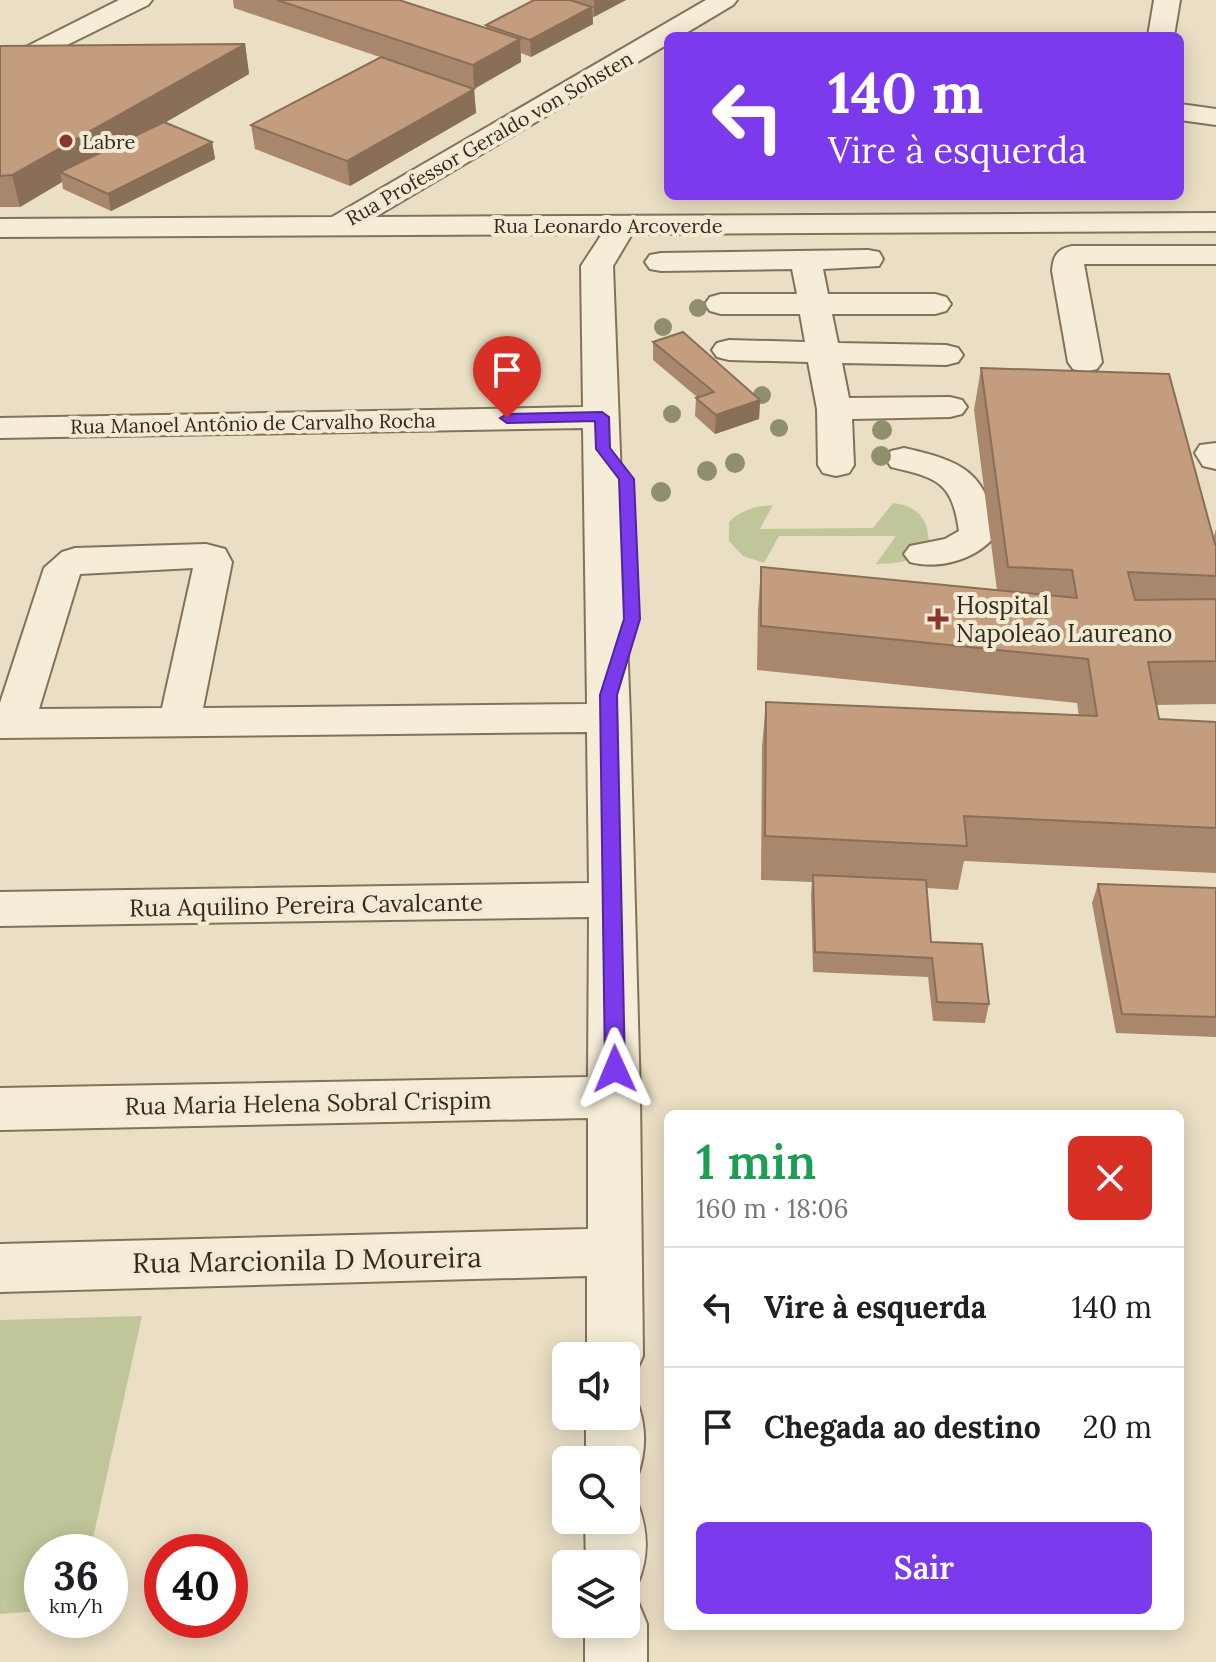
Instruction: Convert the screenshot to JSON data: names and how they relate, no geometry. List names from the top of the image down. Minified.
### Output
{"streets":{"street":["Rua Professor Geraldo von Sohsten","Rua Leonardo Arcoverde","Rua Manoel Antônio de Carvalho Rocha","Rua Aquilino Pereira Cavalcante","Rua Maria Helena Sobral Crispim","Rua Marcionila D Moureira"]},"crossings":[["Rua Professor Geraldo von Sohsten","Rua Leonardo Arcoverde"]],"places":{"other":["Labre"],"health":["Hospital Napoleão Laureano"]},"page":{"turn":["140 m","Vire à esquerda"],"heading":["1 min","160 m · 18:06"],"list":[{"name":"Vire à esquerda","value":"140 m"},{"name":"Chegada ao destino","value":"20 m"}],"buttons":"Sair","speed":"36 km/h","limit":"40"}}
